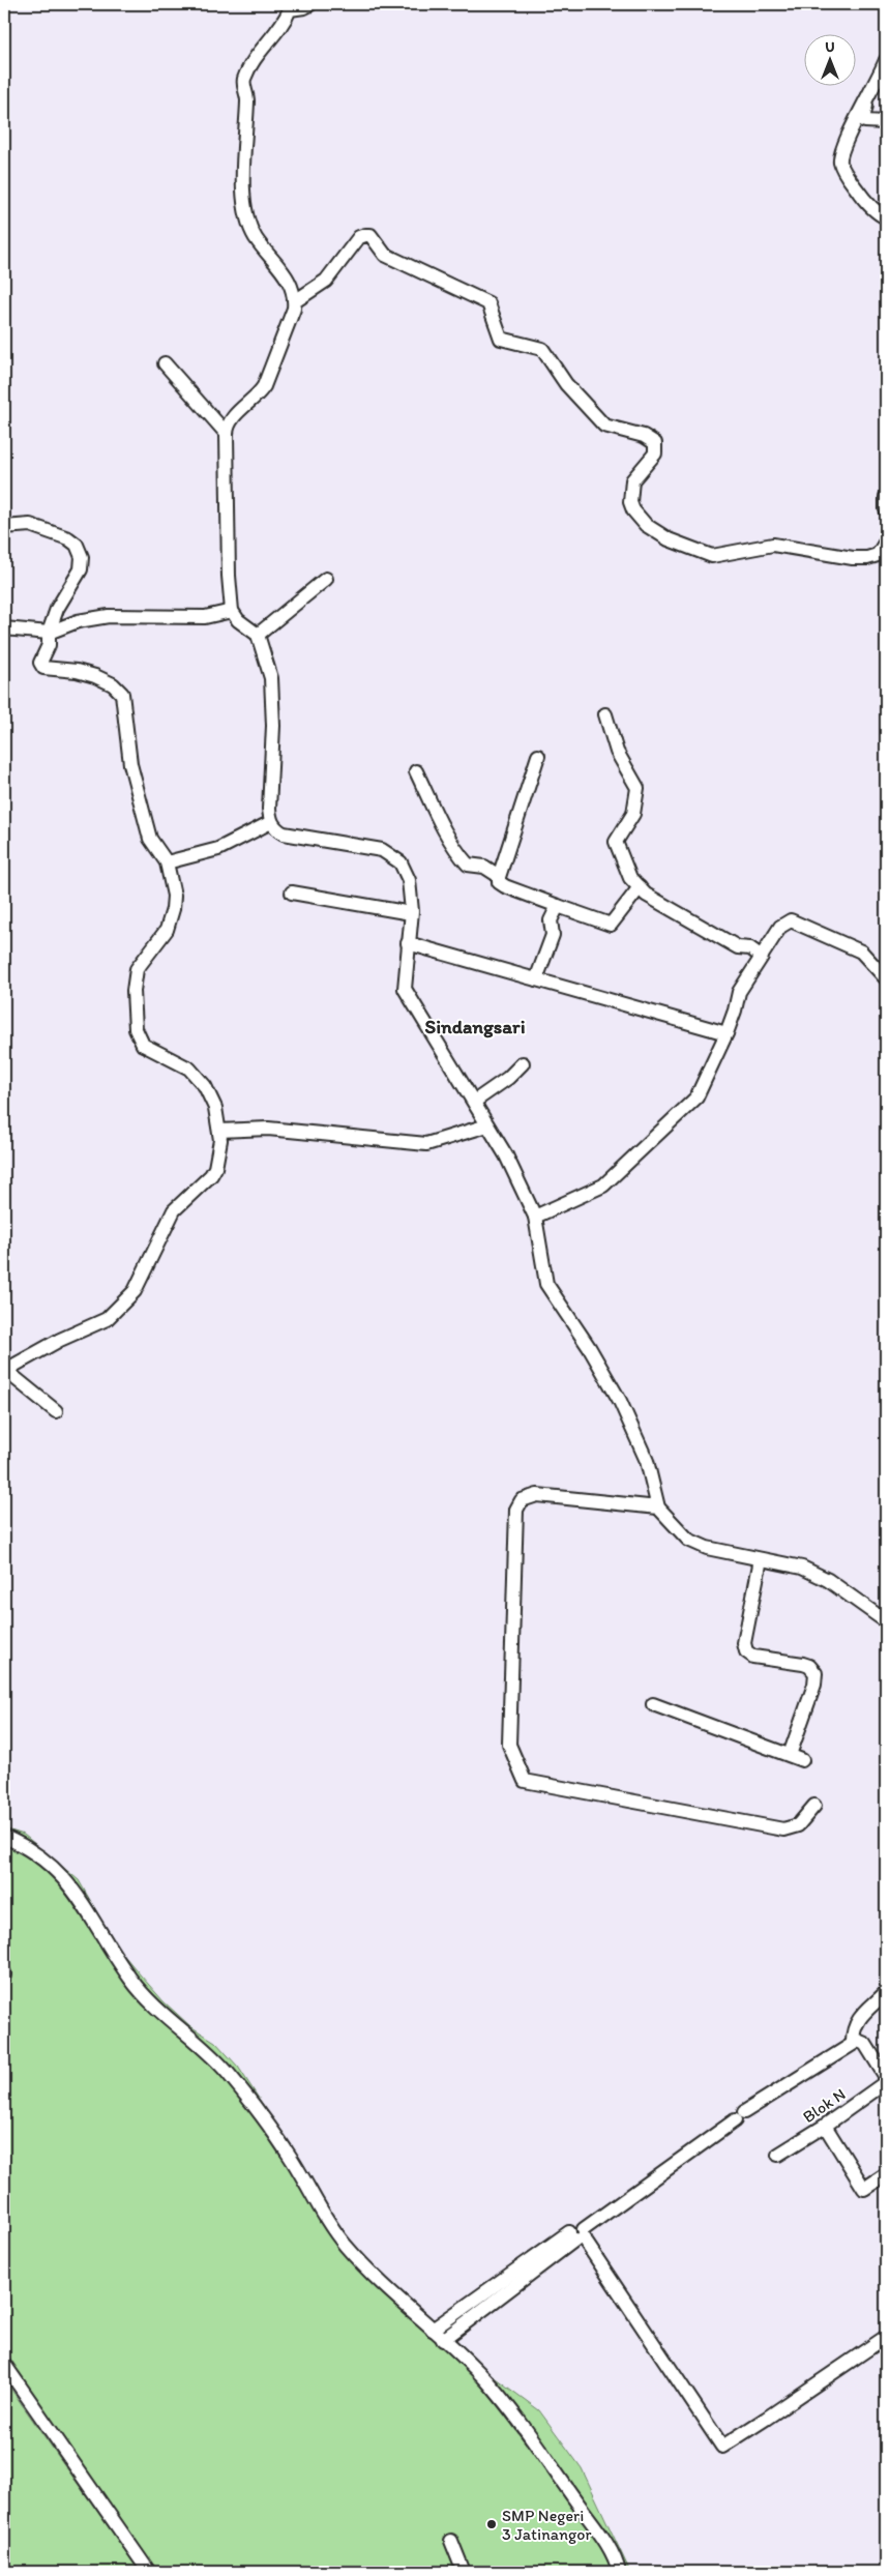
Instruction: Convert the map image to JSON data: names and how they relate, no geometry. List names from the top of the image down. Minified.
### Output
{"streets":{"street":["Blok N"]},"districts":["Sindangsari"],"places":["SMP Negeri 3 Jatinangor"],"north":"top"}
